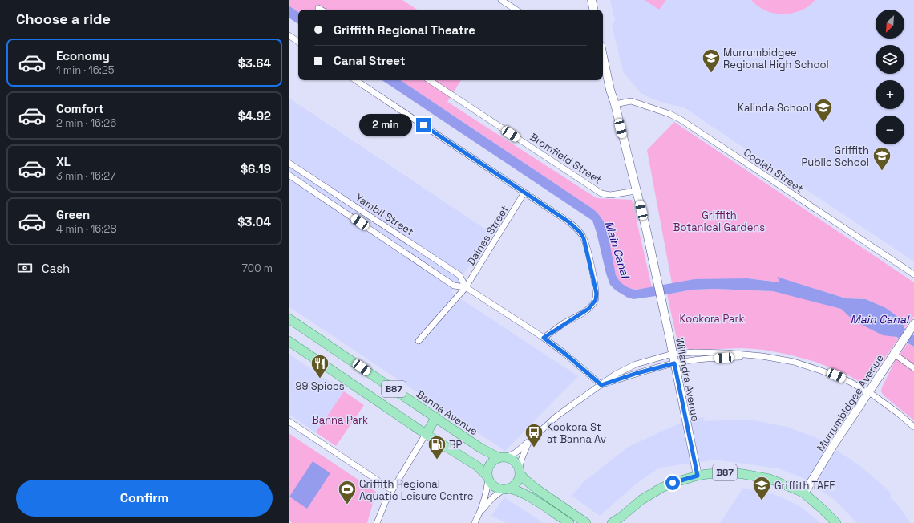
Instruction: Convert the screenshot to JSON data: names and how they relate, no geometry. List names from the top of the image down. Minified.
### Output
{"streets":{"main road":["B87","Banna Avenue"],"street":["Bromfield Street","Coolah Street","Yambil Street","Daines Street","Willandra Avenue","Murrumbidgee Avenue"]},"crossings":[["Bromfield Street","Willandra Avenue"],["Coolah Street","Willandra Avenue"],["Yambil Street","Daines Street"],["Willandra Avenue","B87"],["B87","Murrumbidgee Avenue"],["B87","Banna Avenue"]],"water":["Main Canal"],"parks":["Griffith Botanical Gardens","Kookora Park","Banna Park"],"places":{"school or university":["Murrumbidgee Regional High School","Kalinda School","Griffith Public School","Griffith TAFE"],"restaurant":["99 Spices"],"bus stop":["Kookora St at Banna Av"],"fuel station":["BP"],"sports":["Griffith Regional Aquatic Leisure Centre"]},"north":"bottom left","page":{"heading":"Choose a ride","map_buttons":["+","−"],"banner":["Griffith Regional Theatre","Canal Street"],"list":[{"name":"Economy","note":"1 min · 16:25","value":"$3.64"},{"name":"Comfort","note":"2 min · 16:26","value":"$4.92"},{"name":"XL","note":"3 min · 16:27","value":"$6.19"},{"name":"Green","note":"4 min · 16:28","value":"$3.04"}],"bubble":"2 min","pay":["Cash","700 m"],"buttons":"Confirm"}}
